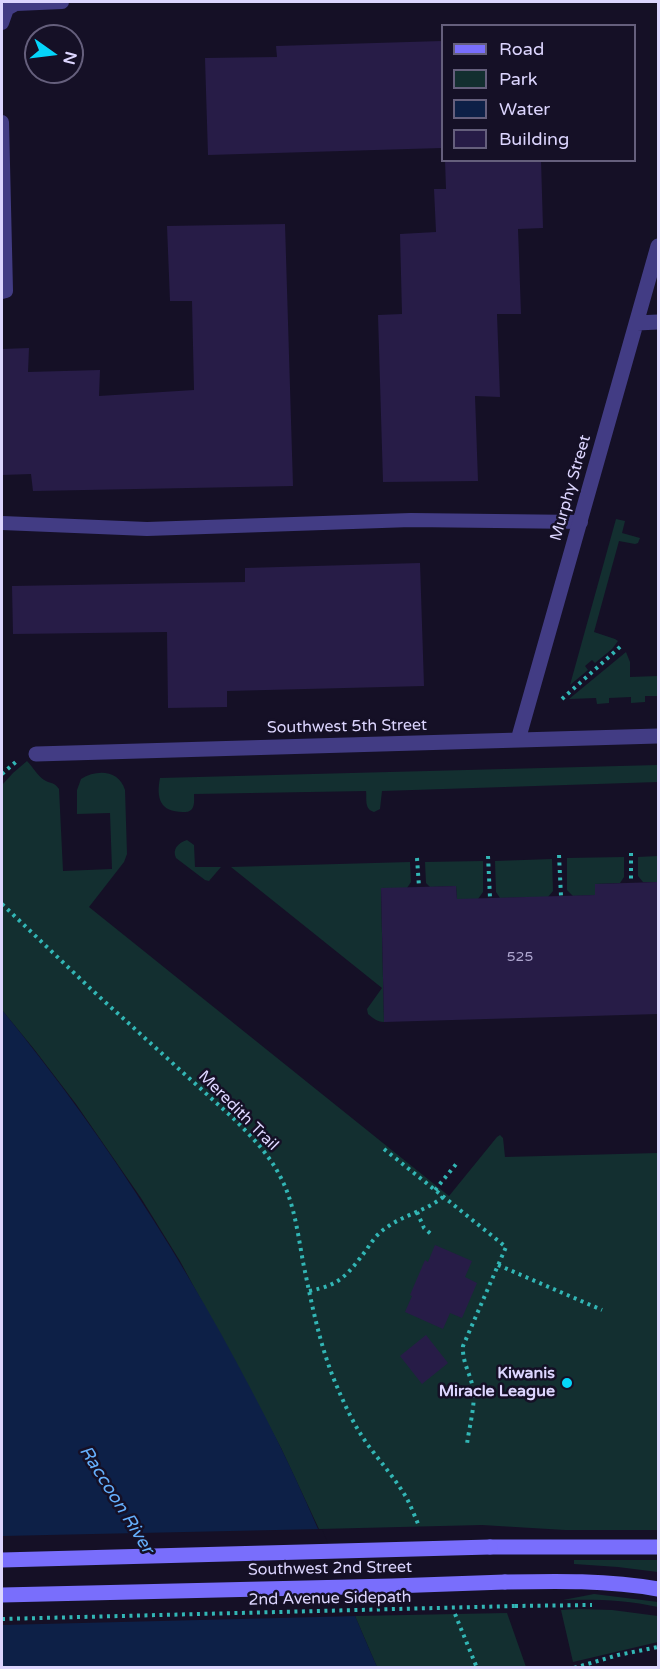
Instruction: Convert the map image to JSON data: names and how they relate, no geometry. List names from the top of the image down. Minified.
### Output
{"streets":{"main road":["Southwest 2nd Street"],"street":["Murphy Street","Southwest 5th Street"],"path":["Meredith Trail","2nd Avenue Sidepath"]},"crossings":[["Murphy Street","Southwest 5th Street"]],"water":["Raccoon River"],"places":["Kiwanis Miracle League"],"house_numbers":["525"],"legend":["Road","Park","Water","Building"],"north":"right"}
